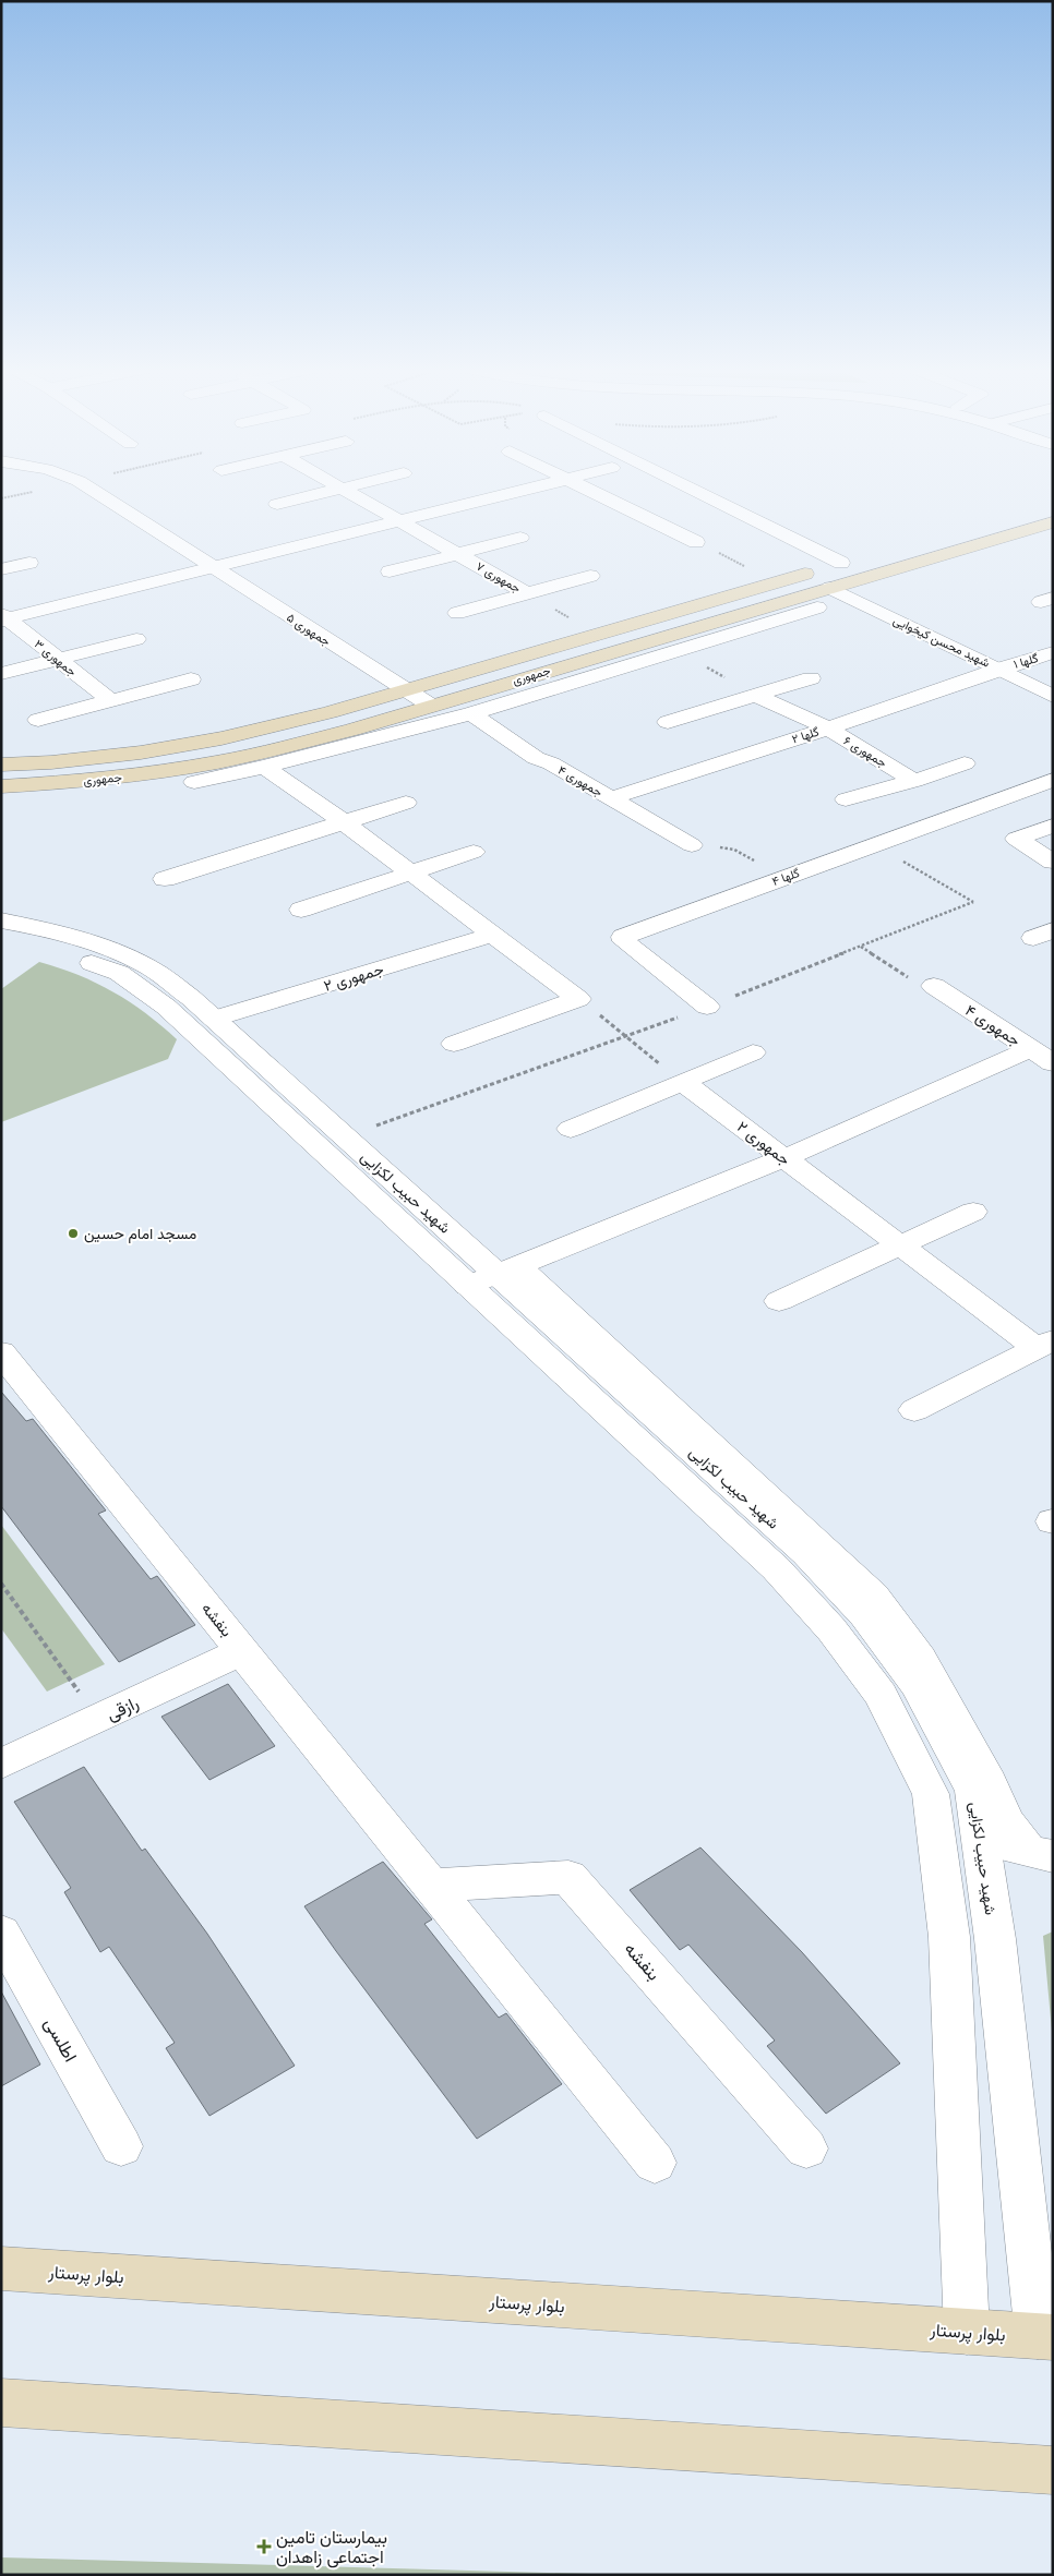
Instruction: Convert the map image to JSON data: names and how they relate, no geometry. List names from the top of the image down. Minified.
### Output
{"streets":{"main road":["جمهوری","بلوار پرستار"],"street":["جمهوری ۷","جمهوری ۵","شهید محسن کیخوایی","جمهوری ۳","گلها ۱","گلها ۲","جمهوری ۶","جمهوری ۴","گلها ۴","جمهوری ۲","شهید حبیب لکزایی","بنفشه","رازقی","اطلسی"]},"crossings":[["جمهوری ۷","جمهوری"],["جمهوری ۵","جمهوری"],["شهید محسن کیخوایی","گلها ۱"],["شهید محسن کیخوایی","جمهوری"],["شهید محسن کیخوایی","گلها ۲"],["گلها ۱","گلها ۲"],["گلها ۲","جمهوری ۶"],["گلها ۲","جمهوری ۴"],["جمهوری ۲","شهید حبیب لکزایی"],["شهید حبیب لکزایی","بلوار پرستار"],["بنفشه","رازقی"]],"places":{"other":["مسجد امام حسین"],"health":["بیمارستان تامین اجتماعی زاهدان"]}}
